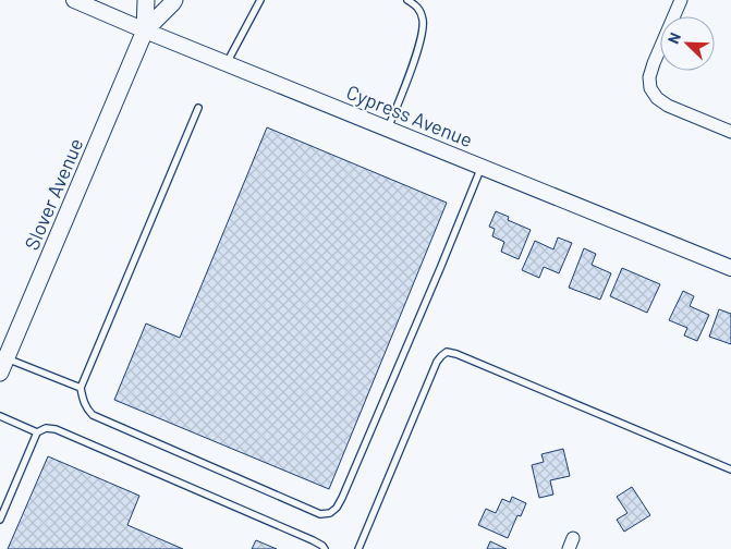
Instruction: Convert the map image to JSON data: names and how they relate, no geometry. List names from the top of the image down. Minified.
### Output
{"streets":{"main road":["Slover Avenue"],"street":["Cypress Avenue"]},"crossings":[["Cypress Avenue","Slover Avenue"]],"north":"top left"}
